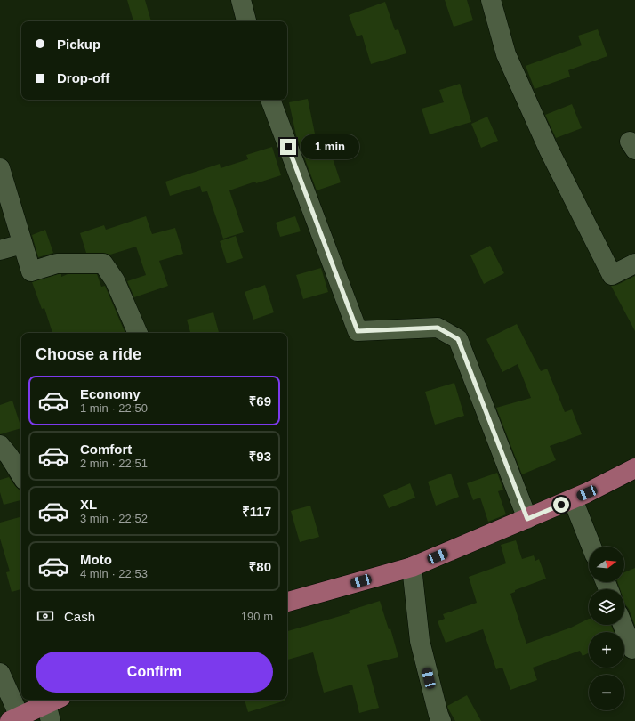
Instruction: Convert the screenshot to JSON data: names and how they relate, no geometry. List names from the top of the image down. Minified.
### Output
{"north":"right","page":{"banner":["Pickup","Drop-off"],"bubble":"1 min","heading":"Choose a ride","list":[{"name":"Economy","note":"1 min · 22:50","value":"₹69"},{"name":"Comfort","note":"2 min · 22:51","value":"₹93"},{"name":"XL","note":"3 min · 22:52","value":"₹117"},{"name":"Moto","note":"4 min · 22:53","value":"₹80"}],"map_buttons":["+","−"],"pay":["Cash","190 m"],"buttons":"Confirm"}}
